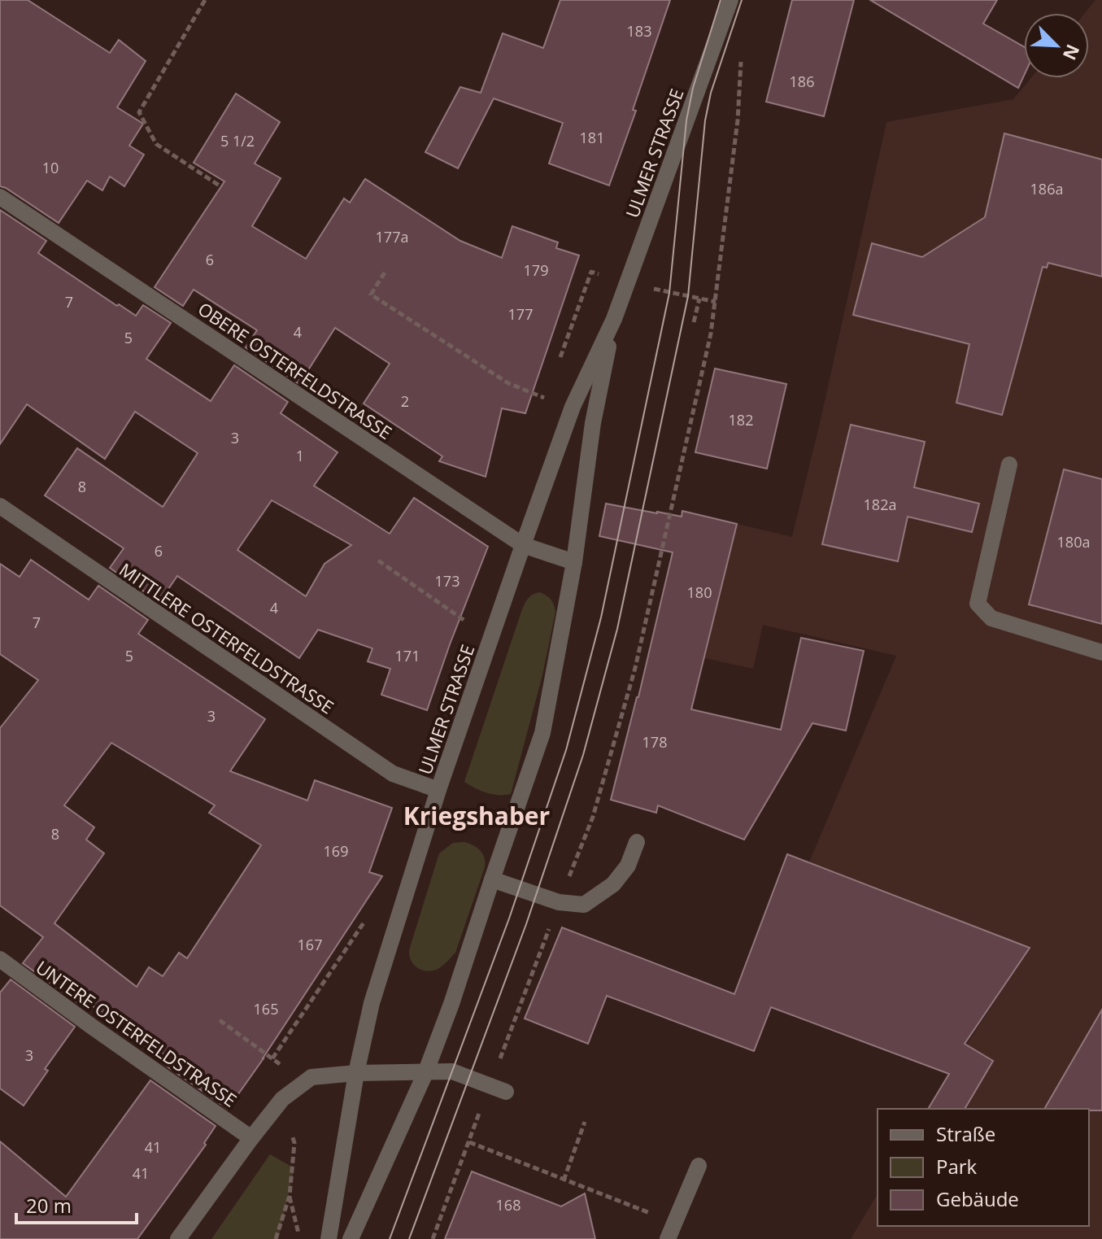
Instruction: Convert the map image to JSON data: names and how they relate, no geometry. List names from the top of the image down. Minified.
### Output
{"streets":{"street":["ULMER STRASSE","OBERE OSTERFELDSTRASSE","MITTLERE OSTERFELDSTRASSE","UNTERE OSTERFELDSTRASSE"]},"crossings":[["ULMER STRASSE","OBERE OSTERFELDSTRASSE"],["ULMER STRASSE","MITTLERE OSTERFELDSTRASSE"]],"districts":["Kriegshaber"],"house_numbers":["183","186","181","5 1/2","10","186a","177a","6","179","7","177","4","5","2","182","3","1","8","182a","180a","6","173","180","4","7","5","171","3","178","8","169","167","165","3","41","41","168"],"legend":["Straße","Park","Gebäude"],"scale_bar":"20 m","north":"bottom right"}
